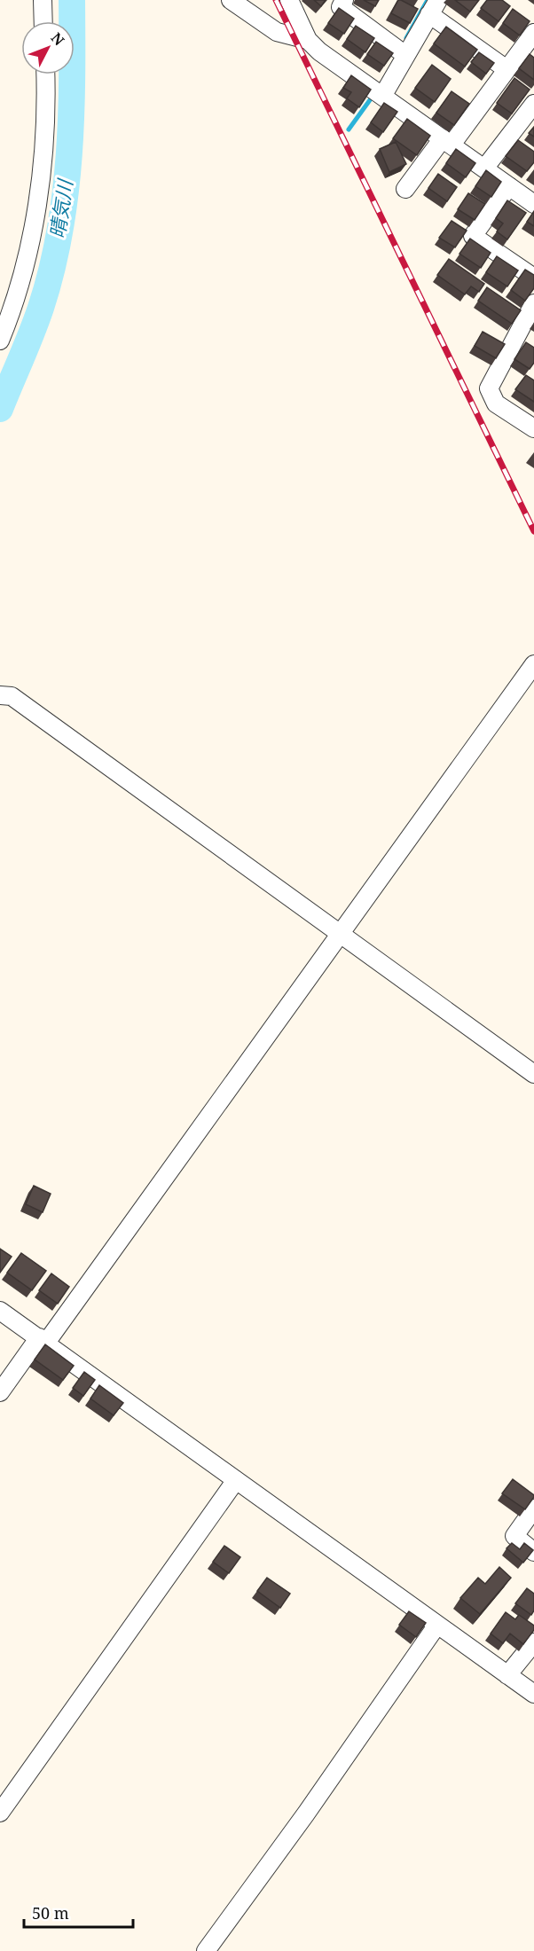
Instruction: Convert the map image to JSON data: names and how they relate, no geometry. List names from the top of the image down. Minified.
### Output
{"water":["晴気川"],"scale_bar":"50 m","north":"top right"}
